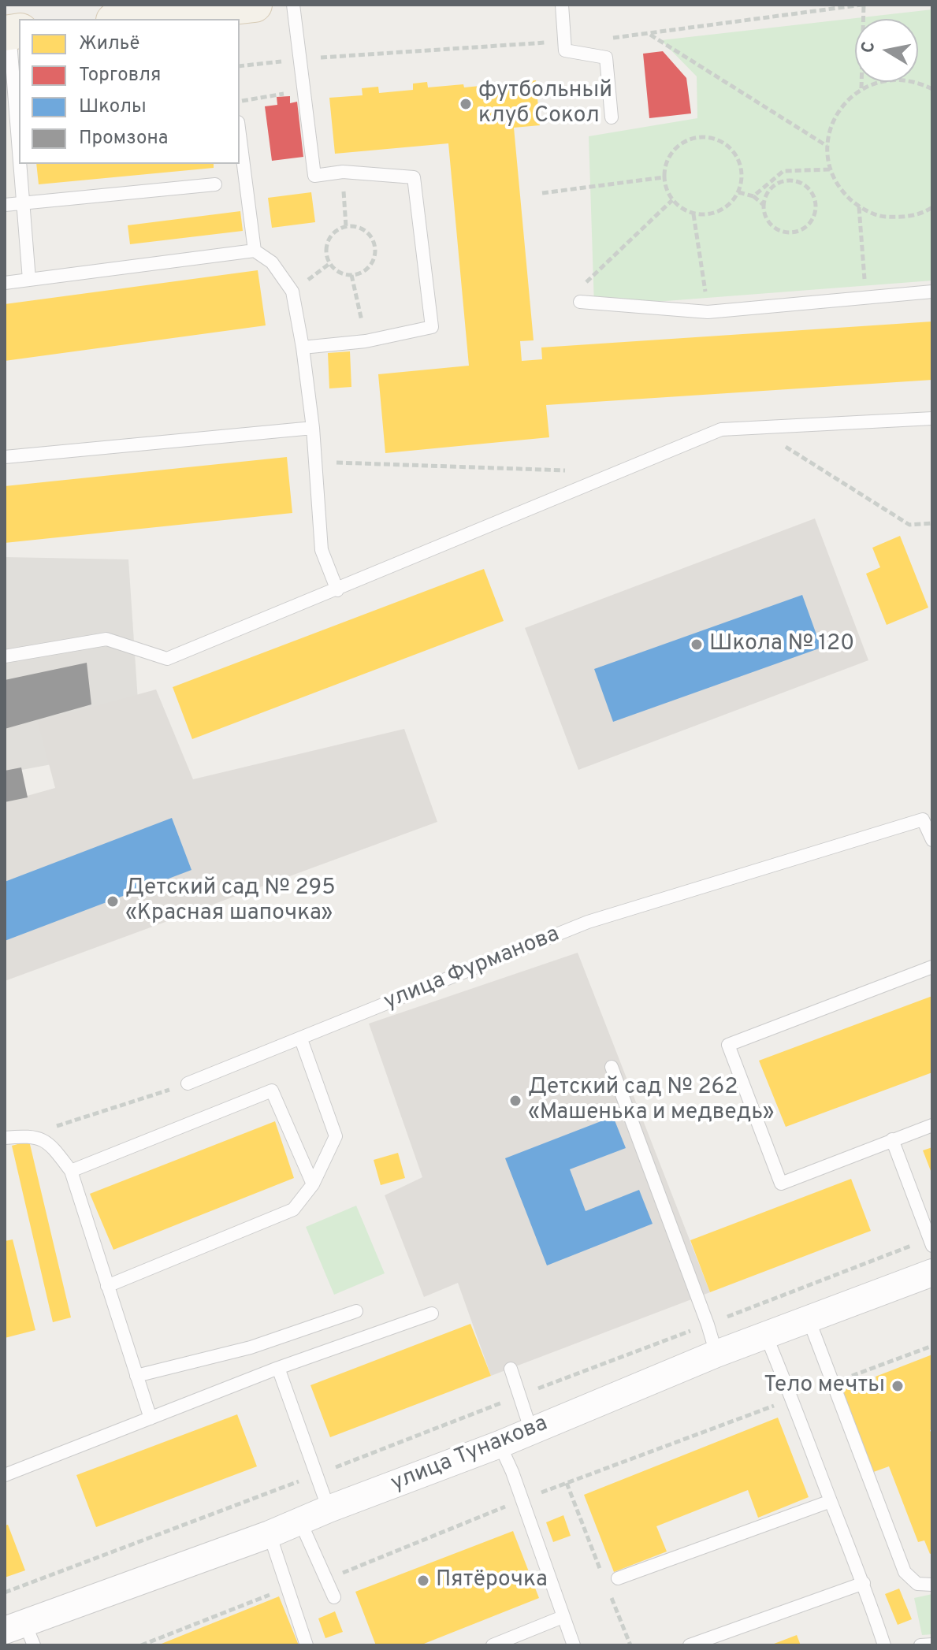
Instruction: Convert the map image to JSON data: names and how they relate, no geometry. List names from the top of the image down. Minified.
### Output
{"streets":{"street":["улица Тунакова"],"lane":["улица Фурманова"]},"places":["футбольный клуб Сокол","Школа № 120","Детский сад № 295 «Красная шапочка»","Детский сад № 262 «Машенька и медведь»","Тело мечты","Пятёрочка"],"legend":["Жильё","Торговля","Школы","Промзона"],"north":"left"}
